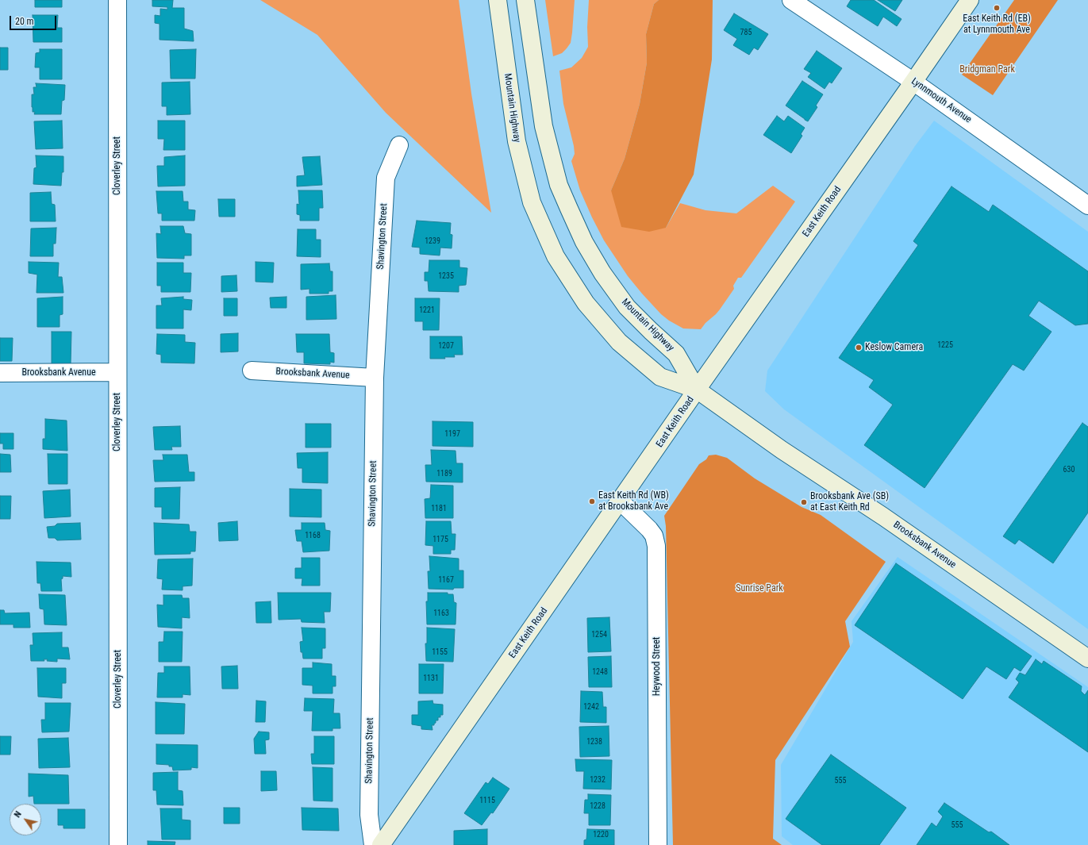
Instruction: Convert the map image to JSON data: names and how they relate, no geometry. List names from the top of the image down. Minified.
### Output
{"streets":{"main road":["Mountain Highway","East Keith Road","Brooksbank Avenue"],"street":["Lynnmouth Avenue","Cloverley Street","Shavington Street","Heywood Street"]},"crossings":[["Lynnmouth Avenue","East Keith Road"],["Mountain Highway","East Keith Road"],["Mountain Highway","Brooksbank Avenue"],["Cloverley Street","Brooksbank Avenue"],["East Keith Road","Brooksbank Avenue"],["East Keith Road","Heywood Street"],["Shavington Street","Brooksbank Avenue"]],"parks":["Bridgman Park","Sunrise Park"],"places":["East Keith Rd (EB) at Lynnmouth Ave","Keslow Camera","East Keith Rd (WB) at Brooksbank Ave","Brooksbank Ave (SB) at East Keith Rd"],"house_numbers":["785","1239","1235","1221","1225","1207","1197","630","1189","1181","1168","1175","1167","1163","1254","1155","1248","1131","1242","1238","1232","555","1115","1228","555","1220"],"scale_bar":"20 m","north":"top left"}
